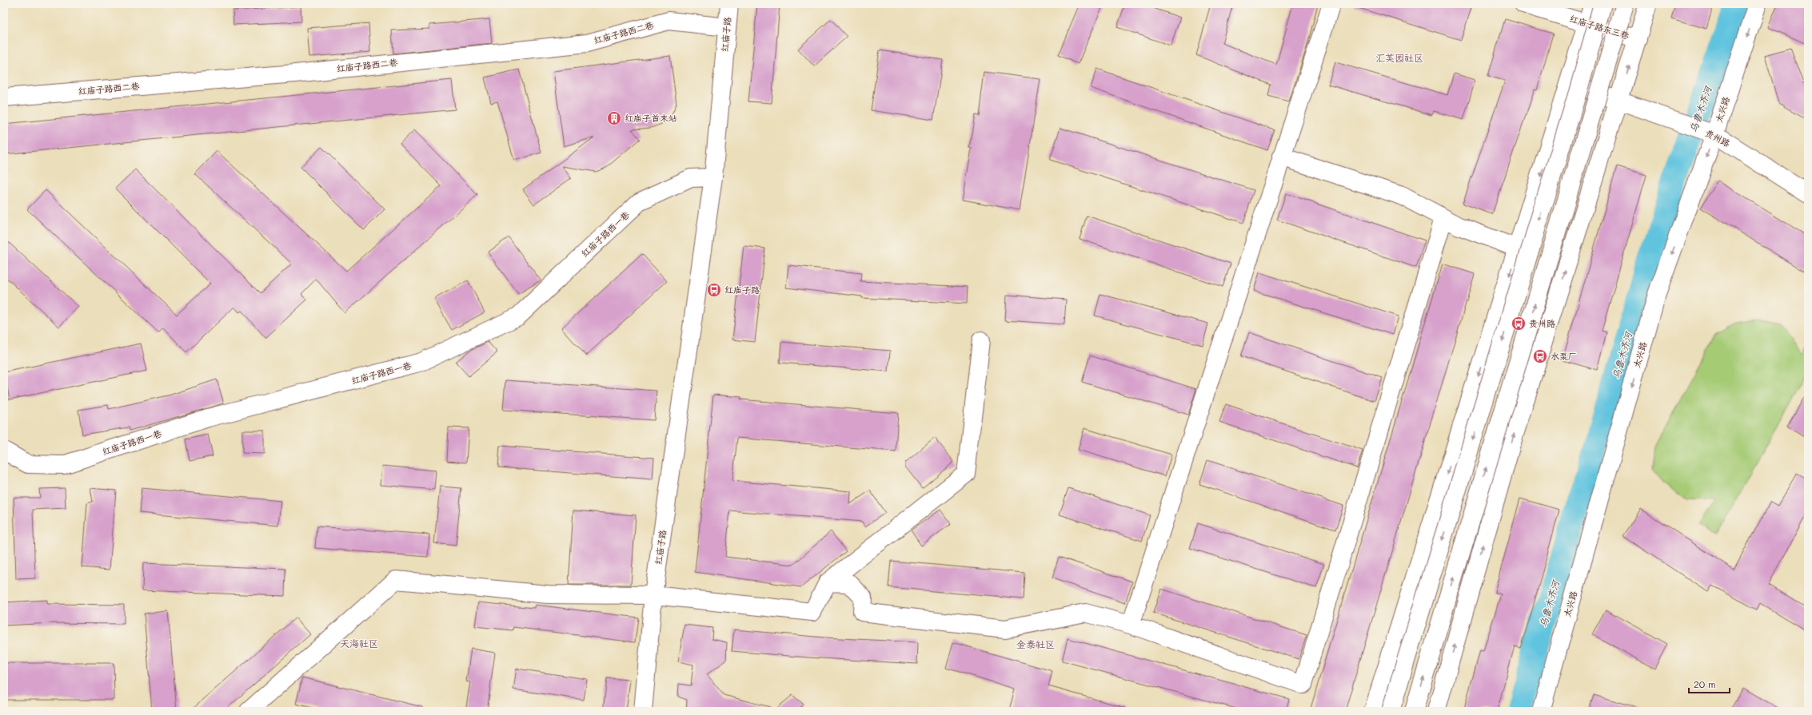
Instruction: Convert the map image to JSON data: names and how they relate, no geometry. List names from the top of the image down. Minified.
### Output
{"streets":{"main road":["红庙子路东三巷","红庙子路西二巷","红庙子路","太兴路","贵州路","红庙子路西一巷"]},"crossings":[["红庙子路西二巷","红庙子路"],["红庙子路","红庙子路西一巷"],["太兴路","贵州路"]],"districts":["汇芙园社区","天海社区","金泰社区"],"water":["乌鲁木齐河"],"places":{"building":["红庙子首末站"],"bus stop":["红庙子路","贵州路","水泵厂"]},"scale_bar":"20 m"}
